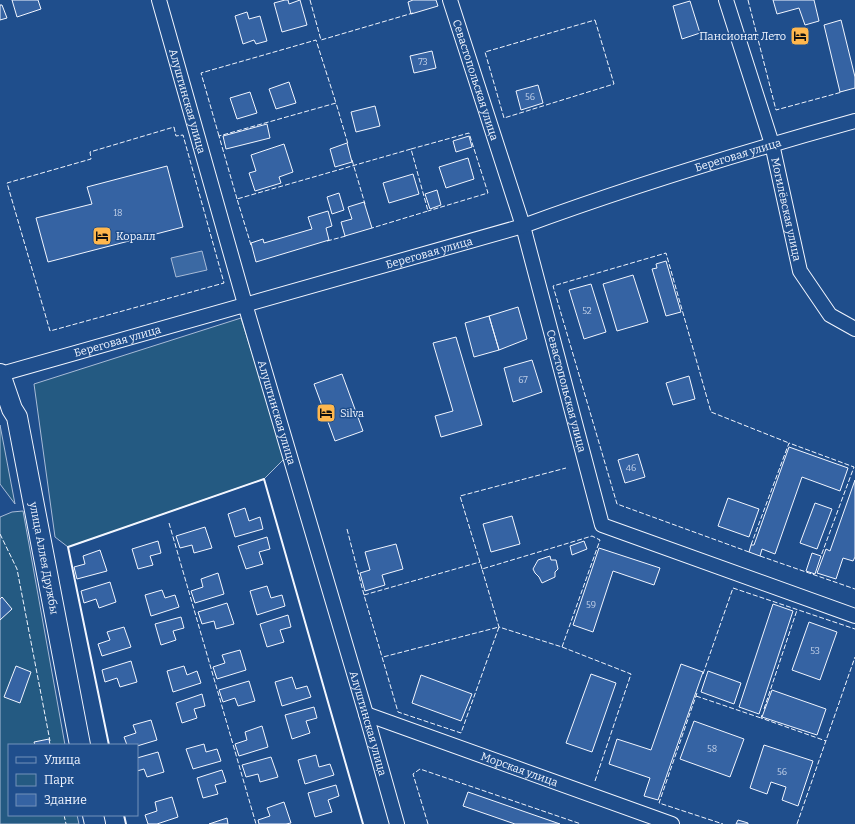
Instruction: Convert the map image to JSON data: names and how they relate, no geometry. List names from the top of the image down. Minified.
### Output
{"streets":{"main road":["улица Аллея Дружбы"],"street":["Севастопольская улица","Алуштинская улица","Береговая улица","Могилёвская улица","Морская улица"]},"crossings":[["Севастопольская улица","Береговая улица"],["Алуштинская улица","Береговая улица"],["Алуштинская улица","Морская улица"],["Береговая улица","Могилёвская улица"],["Береговая улица","улица Аллея Дружбы"]],"places":{"hotel":["Пансионат Лето","Коралл","Silva"]},"house_numbers":["73","56","18","52","67","46","59","53","58","56"],"legend":["Улица","Парк","Здание"]}
